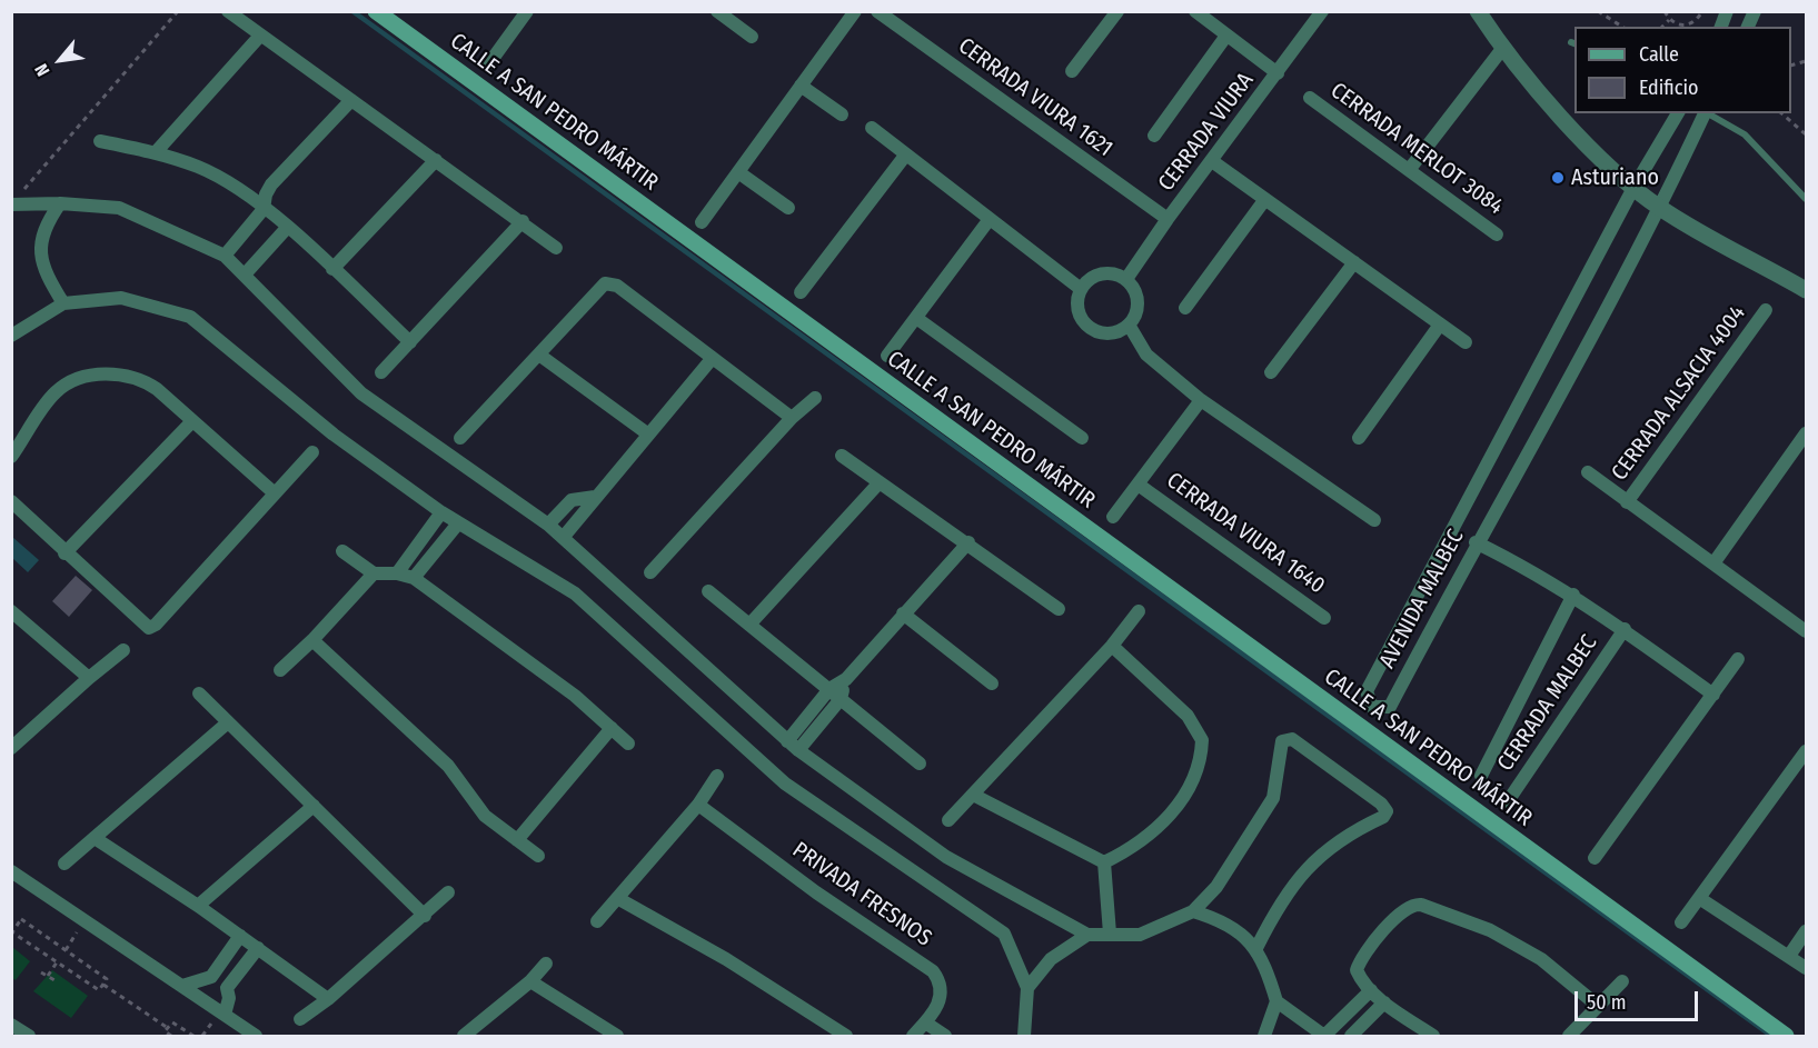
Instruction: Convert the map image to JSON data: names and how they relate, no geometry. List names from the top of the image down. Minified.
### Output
{"streets":{"main road":["CALLE A SAN PEDRO MÁRTIR"],"street":["CERRADA VIURA 1621","CERRADA VIURA","CERRADA MERLOT 3084","CERRADA ALSACIA 4004","CERRADA VIURA 1640","AVENIDA MALBEC","CERRADA MALBEC","PRIVADA FRESNOS"]},"crossings":[["CERRADA VIURA 1621","CERRADA VIURA"],["AVENIDA MALBEC","CERRADA MALBEC"]],"places":["Asturiano"],"legend":["Calle","Edificio"],"scale_bar":"50 m","north":"bottom left"}
